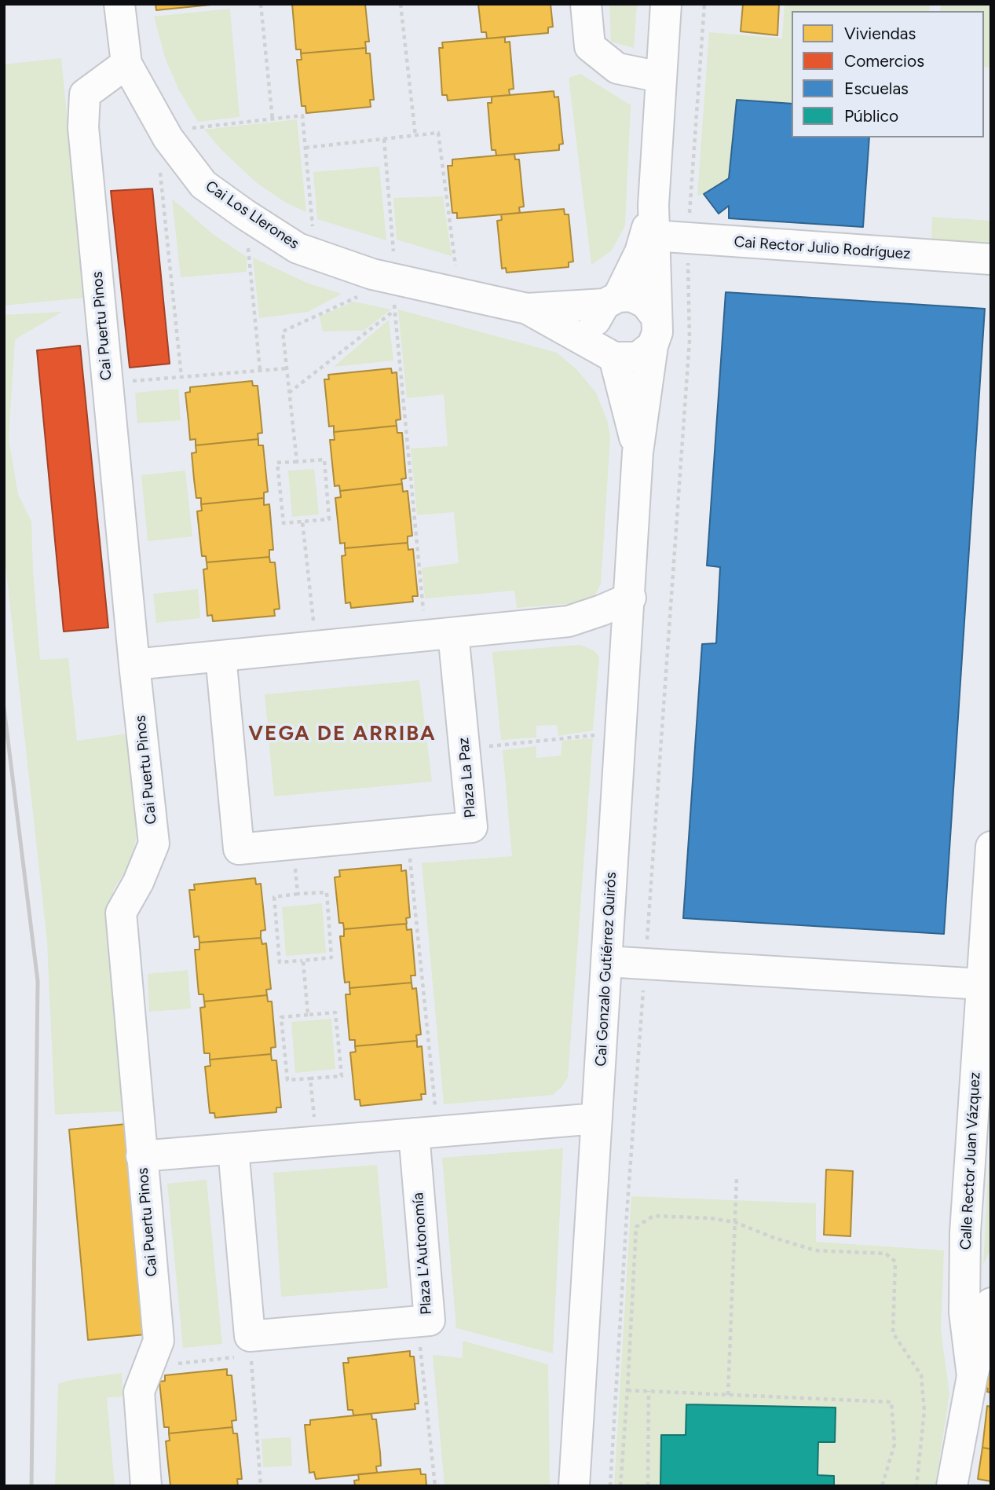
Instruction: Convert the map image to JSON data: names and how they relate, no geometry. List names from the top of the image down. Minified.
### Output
{"streets":{"street":["Cai Los Llerones","Cai Rector Julio Rodríguez","Cai Puertu Pinos","Plaza La Paz","Cai Gonzalo Gutiérrez Quirós","Calle Rector Juan Vázquez","Plaza L'Autonomía"]},"crossings":[["Cai Los Llerones","Cai Puertu Pinos"],["Cai Rector Julio Rodríguez","Cai Gonzalo Gutiérrez Quirós"]],"districts":["VEGA DE ARRIBA"],"legend":["Viviendas","Comercios","Escuelas","Público"]}
